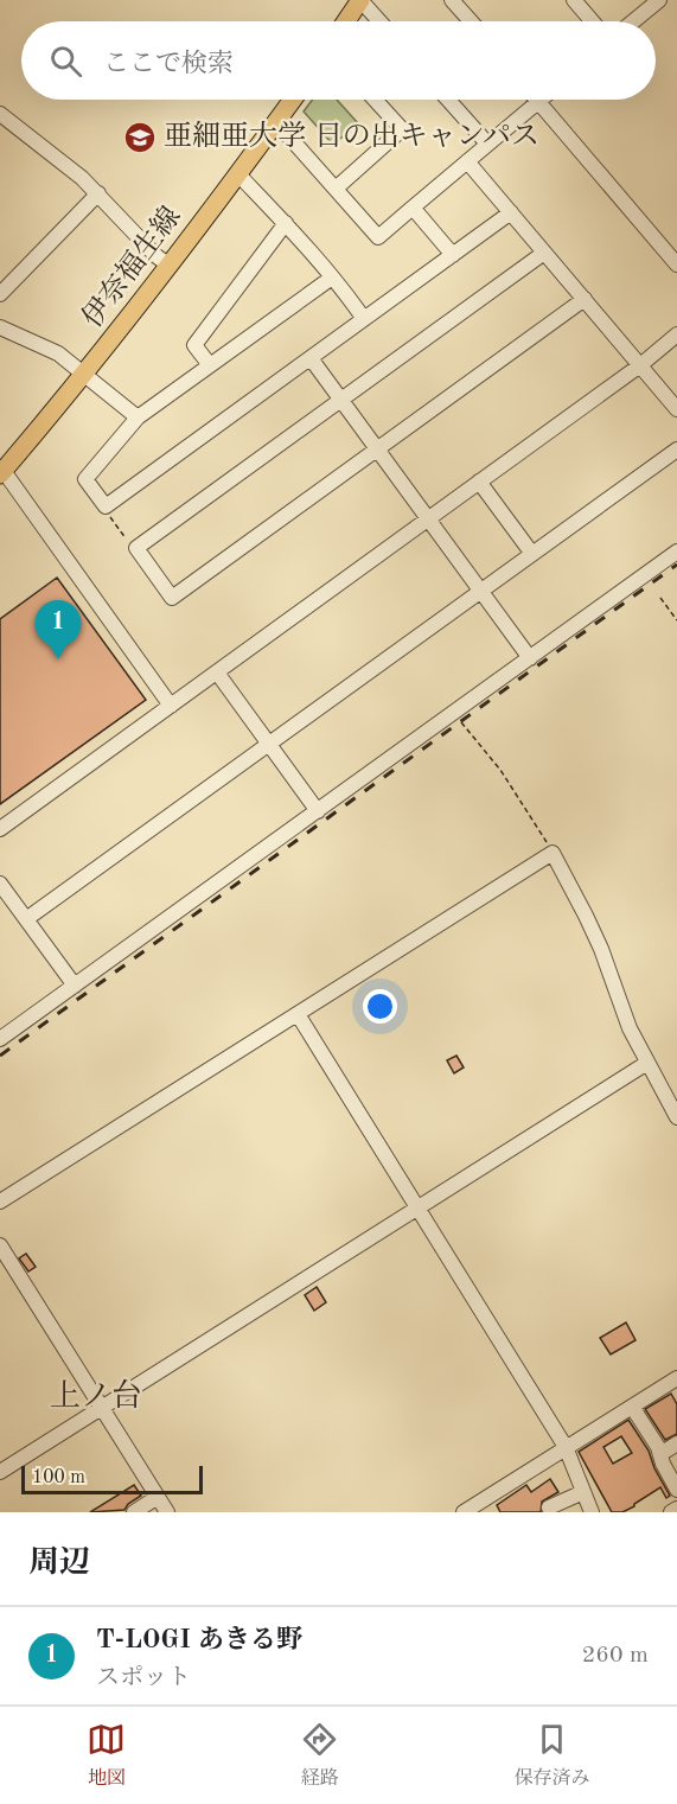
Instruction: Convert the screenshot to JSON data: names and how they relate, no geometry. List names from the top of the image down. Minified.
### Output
{"streets":{"main road":["伊奈福生線"]},"districts":["上ノ台"],"places":{"school or university":["亜細亜大学 日の出キャンパス"]},"scale_bar":"100 m","page":{"search":"ここで検索","pins":"1","scale":"100 m","heading":"周辺","list":[{"mark":"1","name":"T-LOGI あきる野","note":"スポット","value":"260 m"}],"nav":["地図","経路","保存済み"]}}
